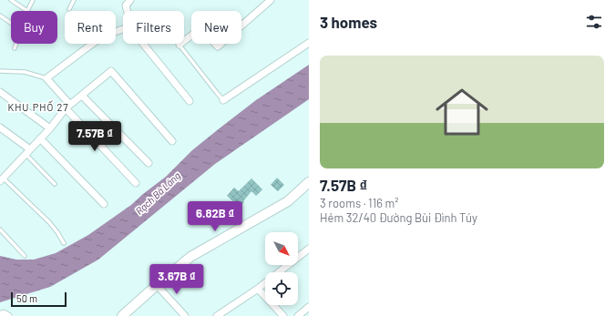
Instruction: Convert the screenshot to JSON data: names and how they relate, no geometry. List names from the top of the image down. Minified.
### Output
{"districts":["KHU PHỐ 27"],"water":["Rạch Bà Láng"],"scale_bar":"50 m","north":"bottom right","page":{"heading":"3 homes","chip":["Buy","Rent","Filters","New"],"list":[{"name":"7.57B ₫","note":"3 rooms · 116 m² · Hẻm 32/40 Đường Bùi Đình Túy"}],"price":["7.57B ₫","6.82B ₫","3.67B ₫"],"scale":"50 m"}}
